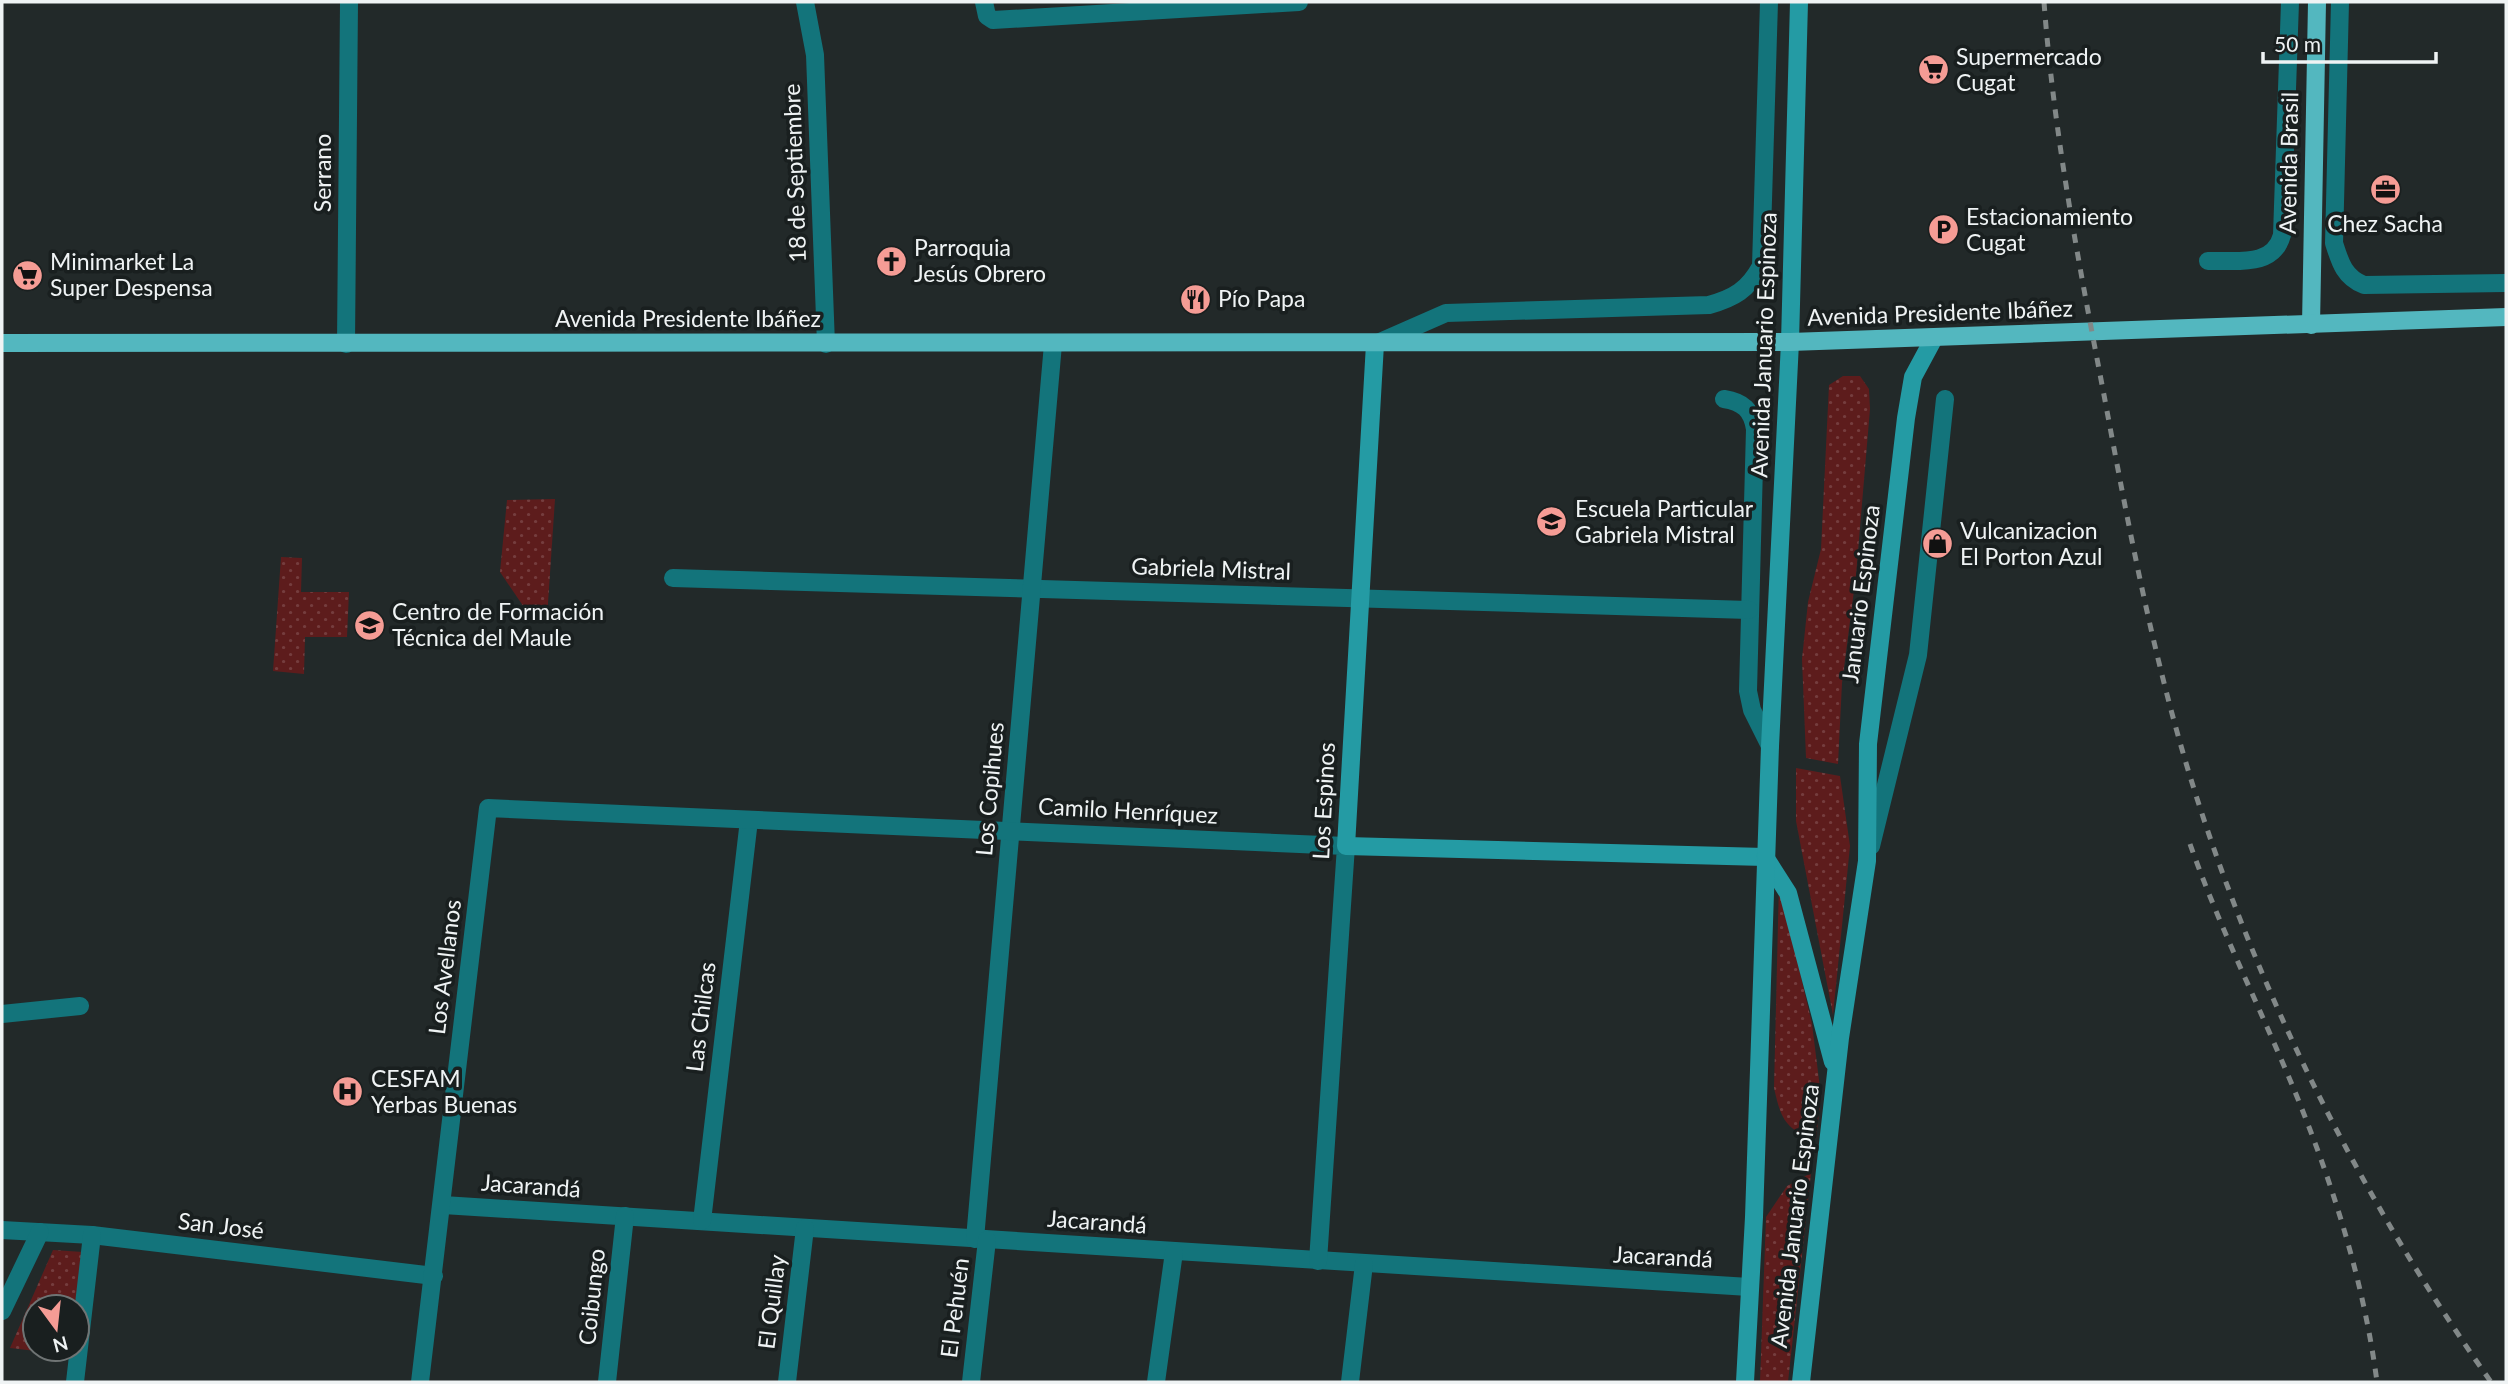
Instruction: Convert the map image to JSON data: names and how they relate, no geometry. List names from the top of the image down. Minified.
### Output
{"streets":{"main road":["Avenida Brasil","Avenida Presidente Ibáñez","Avenida Januario Espinoza","Januario Espinoza","Los Espinos","Camilo Henríquez"],"street":["Serrano","18 de Septiembre","Gabriela Mistral","Los Copihues","Los Avellanos","Las Chilcas","Jacarandá","San José","Coibungo","El Quillay","El Pehuén"]},"crossings":[["Avenida Brasil","Avenida Presidente Ibáñez"],["Serrano","Avenida Presidente Ibáñez"],["18 de Septiembre","Avenida Presidente Ibáñez"],["Avenida Presidente Ibáñez","Avenida Januario Espinoza"],["Avenida Presidente Ibáñez","Januario Espinoza"],["Avenida Presidente Ibáñez","Los Copihues"],["Avenida Presidente Ibáñez","Los Espinos"],["Avenida Januario Espinoza","Januario Espinoza"],["Avenida Januario Espinoza","Camilo Henríquez"],["Avenida Januario Espinoza","Jacarandá"],["Gabriela Mistral","Los Copihues"],["Gabriela Mistral","Los Espinos"],["Los Copihues","Camilo Henríquez"],["Los Copihues","Jacarandá"],["Los Copihues","El Pehuén"],["Los Espinos","Camilo Henríquez"],["Los Espinos","Jacarandá"],["Camilo Henríquez","Los Avellanos"],["Camilo Henríquez","Las Chilcas"],["Los Avellanos","Jacarandá"],["Los Avellanos","San José"],["Las Chilcas","Jacarandá"],["Jacarandá","Coibungo"],["Jacarandá","El Quillay"],["Jacarandá","El Pehuén"]],"places":{"supermarket":["Supermercado Cugat","Minimarket La Super Despensa"],"office":["Chez Sacha"],"parking":["Estacionamiento Cugat"],"church":["Parroquia Jesús Obrero"],"restaurant":["Pío Papa"],"school or university":["Escuela Particular Gabriela Mistral","Centro de Formación Técnica del Maule"],"shop":["Vulcanizacion El Porton Azul"],"hospital":["CESFAM Yerbas Buenas"]},"scale_bar":"50 m","north":"bottom"}
